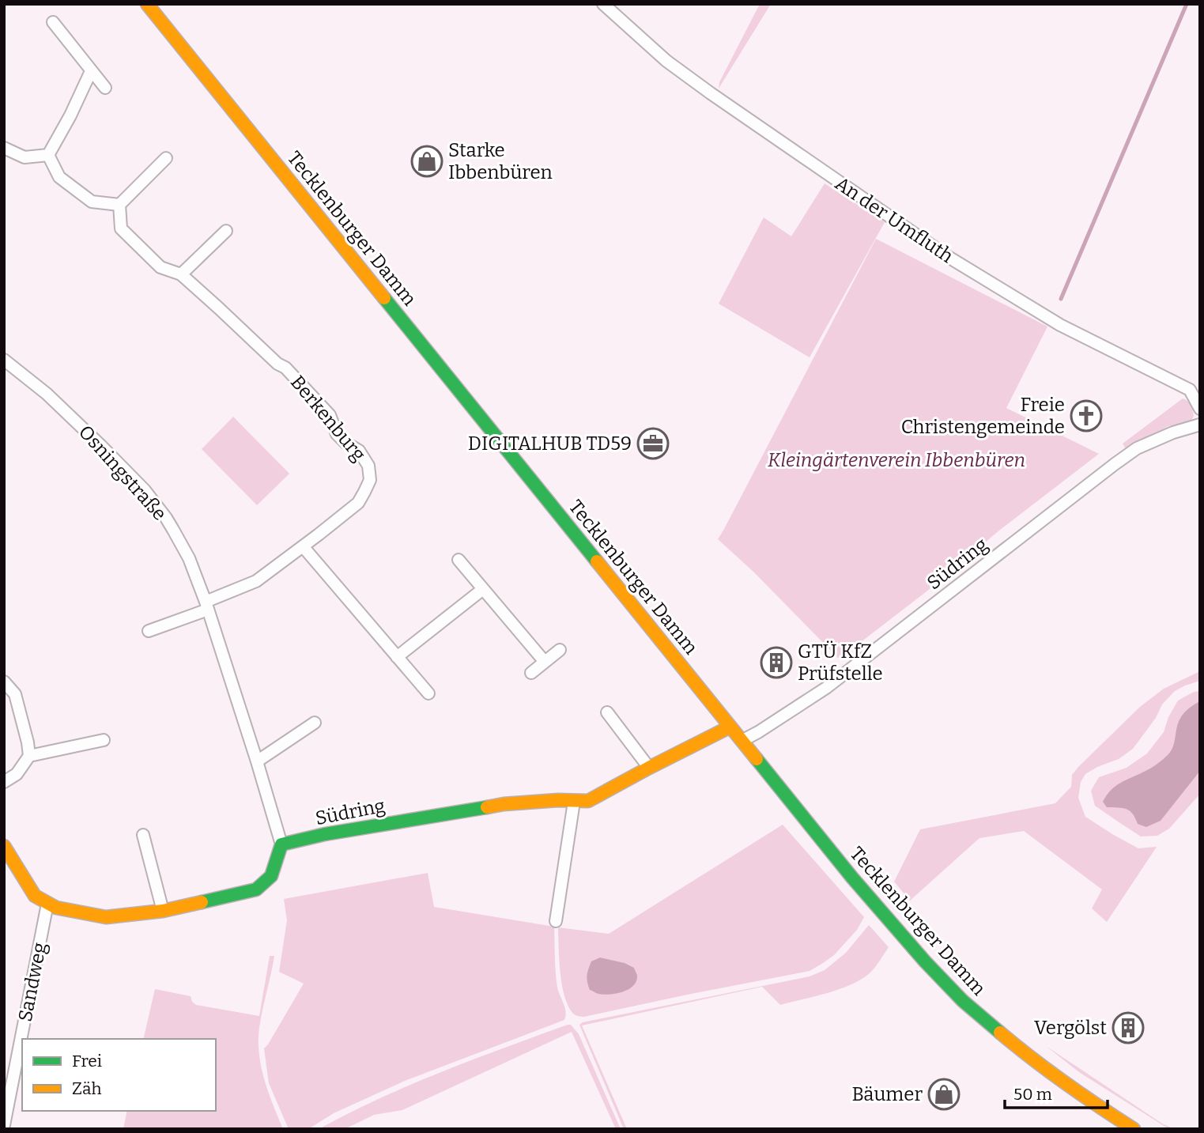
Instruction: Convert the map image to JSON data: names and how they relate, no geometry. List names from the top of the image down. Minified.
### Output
{"streets":{"main road":["Tecklenburger Damm","Südring"],"street":["An der Umfluth","Berkenburg","Osningstraße","Sandweg"]},"crossings":[["Tecklenburger Damm","Südring"],["Berkenburg","Osningstraße"],["Osningstraße","Südring"]],"parks":["Kleingärtenverein Ibbenbüren"],"places":{"shop":["Starke Ibbenbüren","Bäumer"],"church":["Freie Christengemeinde"],"office":["DIGITALHUB TD59"],"building":["GTÜ KfZ Prüfstelle","Vergölst"]},"legend":["Frei","Zäh"],"scale_bar":"50 m"}
